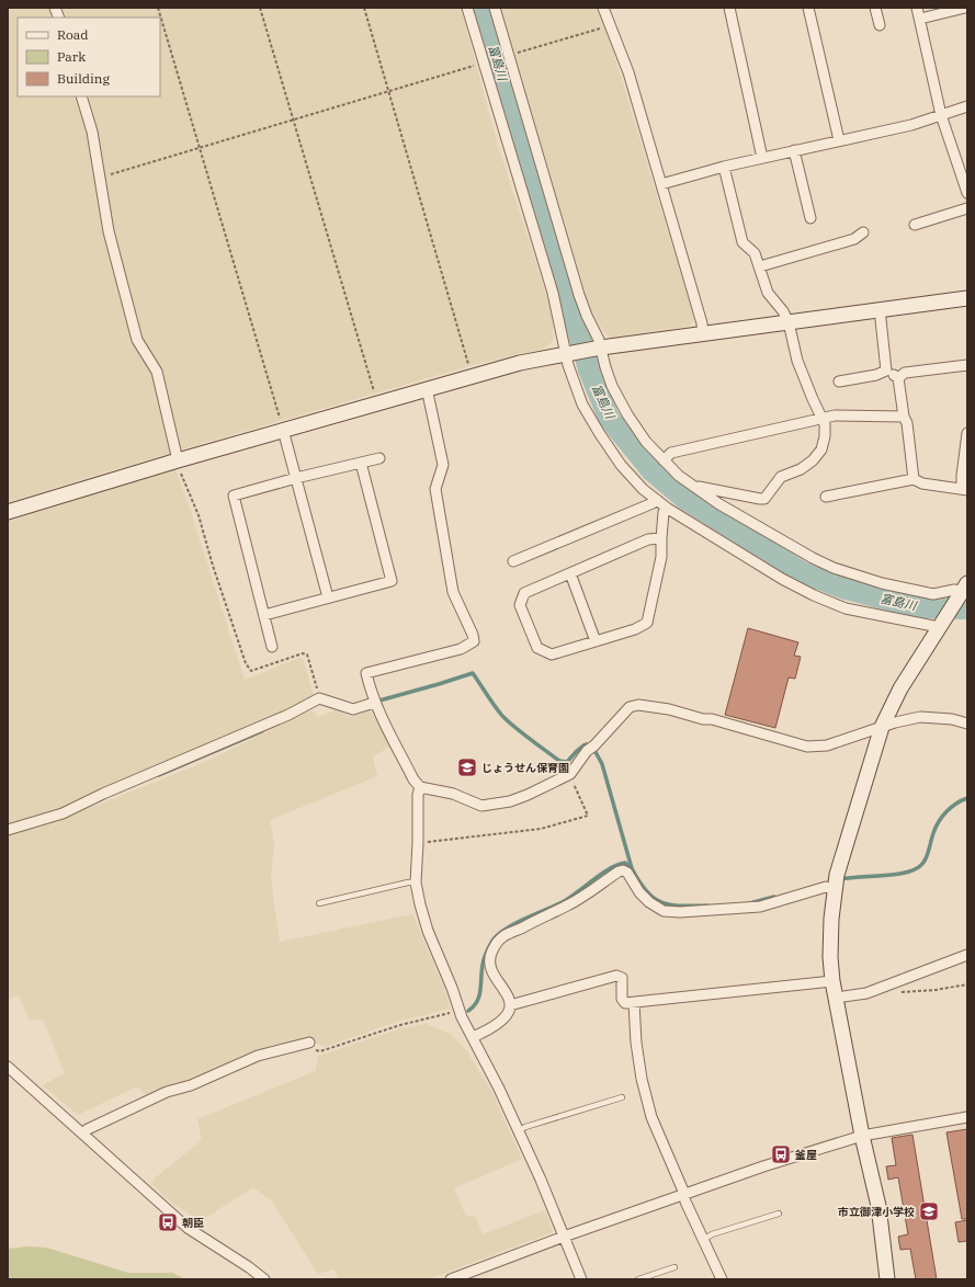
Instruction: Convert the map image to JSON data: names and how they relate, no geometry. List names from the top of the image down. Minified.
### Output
{"water":["富島川"],"places":{"school or university":["じょうせん保育園","市立御津小学校"],"bus stop":["釜屋","朝臣"]},"legend":["Road","Park","Building"]}
